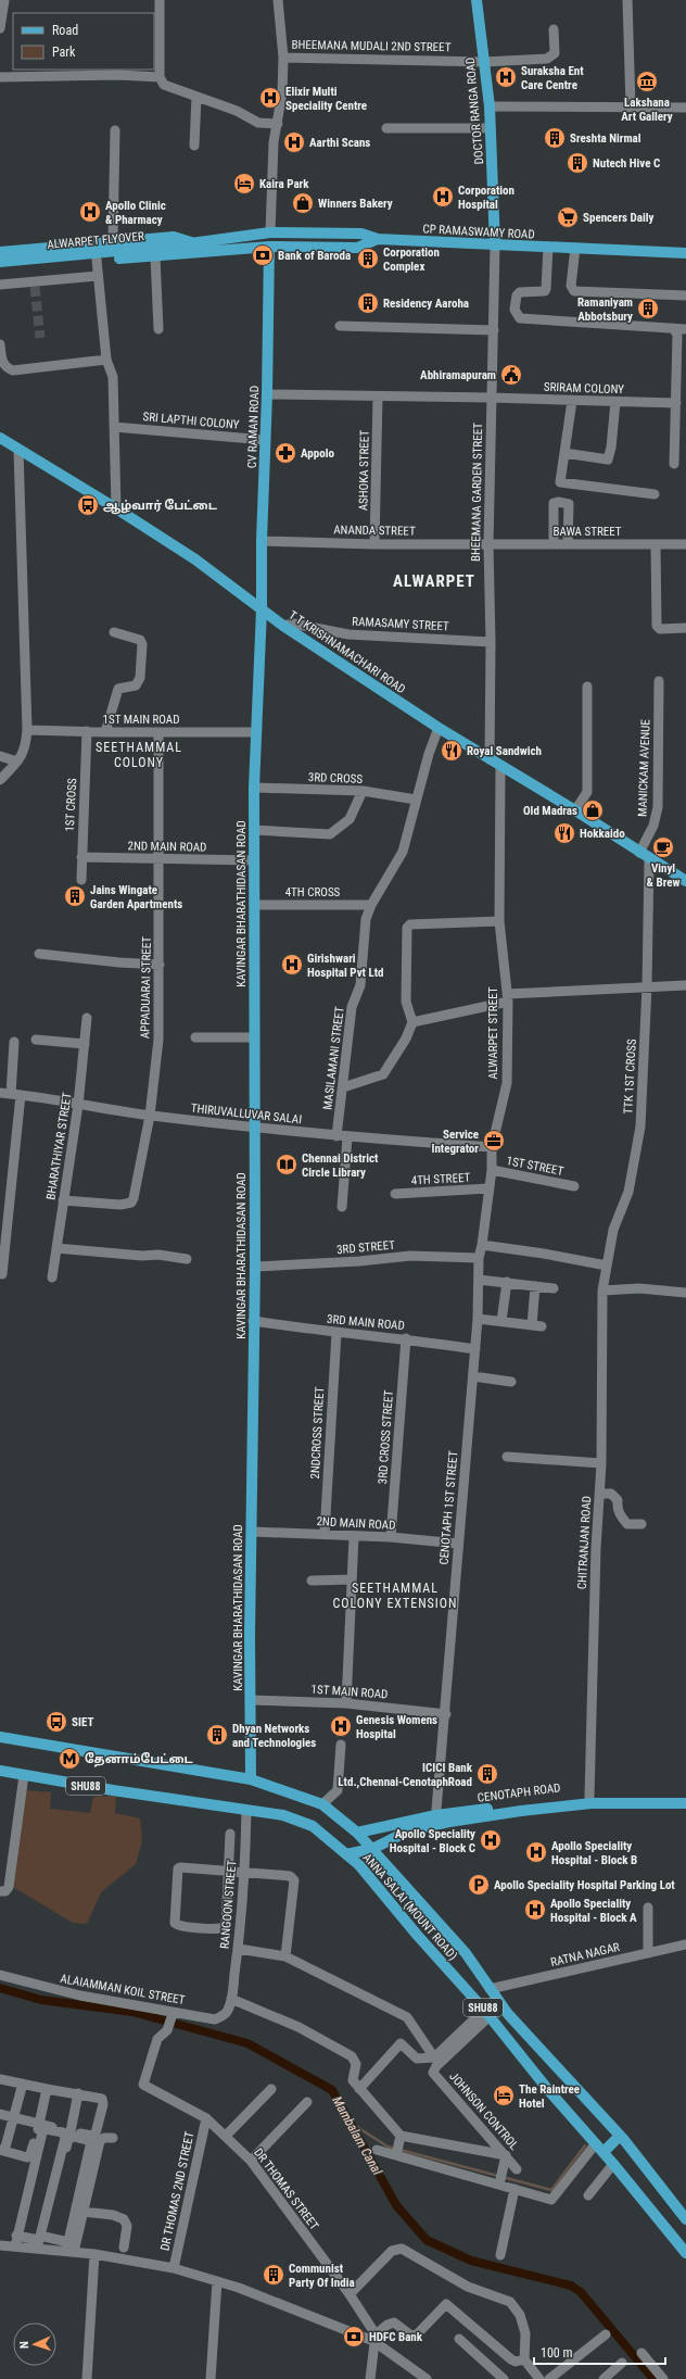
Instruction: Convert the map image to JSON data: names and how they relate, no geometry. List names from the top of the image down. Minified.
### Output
{"streets":{"main road":["DOCTOR RANGA ROAD","CP RAMASWAMY ROAD","ALWARPET FLYOVER","CV RAMAN ROAD","T T KRISHNAMACHARI ROAD","KAVINGAR BHARATHIDASAN ROAD","SHU88","CENOTAPH ROAD","ANNA SALAI (MOUNT ROAD)"],"street":["BHEEMANA MUDALI 2ND STREET","SRIRAM COLONY","SRI LAPTHI COLONY","ASHOKA STREET","BHEEMANA GARDEN STREET","ANANDA STREET","BAWA STREET","RAMASAMY STREET","1ST MAIN ROAD","MANICKAM AVENUE","3RD CROSS","1ST CROSS","2ND MAIN ROAD","4TH CROSS","APPADUARAI STREET","ALWARPET STREET","MASILAMANI STREET","TTK 1ST CROSS","THIRUVALLUVAR SALAI","BHARATHIYAR STREET","1ST STREET","4TH STREET","3RD STREET","3RD MAIN ROAD","2NDCROSS STREET","3RD CROSS STREET","CENOTAPH 1ST STREET","CHITRANJAN ROAD","RANGOON STREET","RATNA NAGAR","ALAIAMMAN KOIL STREET","JOHNSON CONTROL","DR THOMAS STREET","DR THOMAS 2ND STREET"]},"crossings":[["BHEEMANA MUDALI 2ND STREET","DOCTOR RANGA ROAD"],["DOCTOR RANGA ROAD","CP RAMASWAMY ROAD"],["DOCTOR RANGA ROAD","BHEEMANA GARDEN STREET"],["CP RAMASWAMY ROAD","ALWARPET FLYOVER"],["CP RAMASWAMY ROAD","BHEEMANA GARDEN STREET"],["SRIRAM COLONY","BHEEMANA GARDEN STREET"],["SRI LAPTHI COLONY","CV RAMAN ROAD"],["CV RAMAN ROAD","ANANDA STREET"],["CV RAMAN ROAD","T T KRISHNAMACHARI ROAD"],["CV RAMAN ROAD","1ST MAIN ROAD"],["CV RAMAN ROAD","KAVINGAR BHARATHIDASAN ROAD"],["ASHOKA STREET","ANANDA STREET"],["BHEEMANA GARDEN STREET","ANANDA STREET"],["BHEEMANA GARDEN STREET","BAWA STREET"],["BHEEMANA GARDEN STREET","RAMASAMY STREET"],["BHEEMANA GARDEN STREET","T T KRISHNAMACHARI ROAD"],["ANANDA STREET","BAWA STREET"],["RAMASAMY STREET","T T KRISHNAMACHARI ROAD"],["T T KRISHNAMACHARI ROAD","MANICKAM AVENUE"],["T T KRISHNAMACHARI ROAD","ALWARPET STREET"],["T T KRISHNAMACHARI ROAD","MASILAMANI STREET"],["T T KRISHNAMACHARI ROAD","TTK 1ST CROSS"],["1ST MAIN ROAD","1ST CROSS"],["1ST MAIN ROAD","KAVINGAR BHARATHIDASAN ROAD"],["1ST MAIN ROAD","APPADUARAI STREET"],["1ST MAIN ROAD","CENOTAPH 1ST STREET"],["3RD CROSS","KAVINGAR BHARATHIDASAN ROAD"],["3RD CROSS","MASILAMANI STREET"],["1ST CROSS","2ND MAIN ROAD"],["2ND MAIN ROAD","KAVINGAR BHARATHIDASAN ROAD"],["2ND MAIN ROAD","APPADUARAI STREET"],["2ND MAIN ROAD","2NDCROSS STREET"],["2ND MAIN ROAD","3RD CROSS STREET"],["2ND MAIN ROAD","CENOTAPH 1ST STREET"],["4TH CROSS","KAVINGAR BHARATHIDASAN ROAD"],["4TH CROSS","MASILAMANI STREET"],["KAVINGAR BHARATHIDASAN ROAD","THIRUVALLUVAR SALAI"],["KAVINGAR BHARATHIDASAN ROAD","3RD STREET"],["KAVINGAR BHARATHIDASAN ROAD","3RD MAIN ROAD"],["KAVINGAR BHARATHIDASAN ROAD","ANNA SALAI (MOUNT ROAD)"],["APPADUARAI STREET","THIRUVALLUVAR SALAI"],["APPADUARAI STREET","BHARATHIYAR STREET"],["ALWARPET STREET","THIRUVALLUVAR SALAI"],["ALWARPET STREET","1ST STREET"],["ALWARPET STREET","4TH STREET"],["ALWARPET STREET","CENOTAPH 1ST STREET"],["MASILAMANI STREET","THIRUVALLUVAR SALAI"],["TTK 1ST CROSS","CHITRANJAN ROAD"],["THIRUVALLUVAR SALAI","BHARATHIYAR STREET"],["3RD STREET","CENOTAPH 1ST STREET"],["3RD MAIN ROAD","2NDCROSS STREET"],["3RD MAIN ROAD","3RD CROSS STREET"],["3RD MAIN ROAD","CENOTAPH 1ST STREET"],["CENOTAPH 1ST STREET","CENOTAPH ROAD"],["CHITRANJAN ROAD","CENOTAPH ROAD"],["CENOTAPH ROAD","ANNA SALAI (MOUNT ROAD)"],["RANGOON STREET","ANNA SALAI (MOUNT ROAD)"],["RANGOON STREET","ALAIAMMAN KOIL STREET"],["ANNA SALAI (MOUNT ROAD)","RATNA NAGAR"],["ANNA SALAI (MOUNT ROAD)","JOHNSON CONTROL"],["DR THOMAS STREET","DR THOMAS 2ND STREET"]],"districts":["ALWARPET","SEETHAMMAL COLONY","SEETHAMMAL COLONY EXTENSION"],"water":["Mambalam Canal"],"places":{"hospital":["Suraksha Ent Care Centre","Elixir Multi Speciality Centre","Aarthi Scans","Corporation Hospital","Apollo Clinic & Pharmacy","Girishwari Hospital Pvt Ltd","Genesis Womens Hospital","Apollo Speciality Hospital - Block C","Apollo Speciality Hospital - Block B","Apollo Speciality Hospital - Block A"],"museum":["Lakshana Art Gallery"],"building":["Sreshta Nirmal","Nutech Hive C","Corporation Complex","Residency Aaroha","Ramaniyam Abbotsbury","Jains Wingate Garden Apartments","Dhyan Networks and Technologies","ICICI Bank Ltd.,Chennai-CenotaphRoad","Communist Party Of India"],"hotel":["Kaira Park","The Raintree Hotel"],"shop":["Winners Bakery","Old Madras"],"supermarket":["Spencers Daily"],"bank":["Bank of Baroda","HDFC Bank"],"public building":["Abhiramapuram"],"pharmacy":["Appolo"],"bus stop":["ஆழ்வார் பேட்டை","SIET"],"restaurant":["Royal Sandwich","Hokkaido"],"cafe":["Vinyl & Brew"],"office":["Service Integrator"],"library":["Chennai District Circle Library"],"metro station":["தேனாம்பேட்டை"],"parking":["Apollo Speciality Hospital Parking Lot"]},"legend":["Road","Park"],"scale_bar":"100 m","north":"left"}
